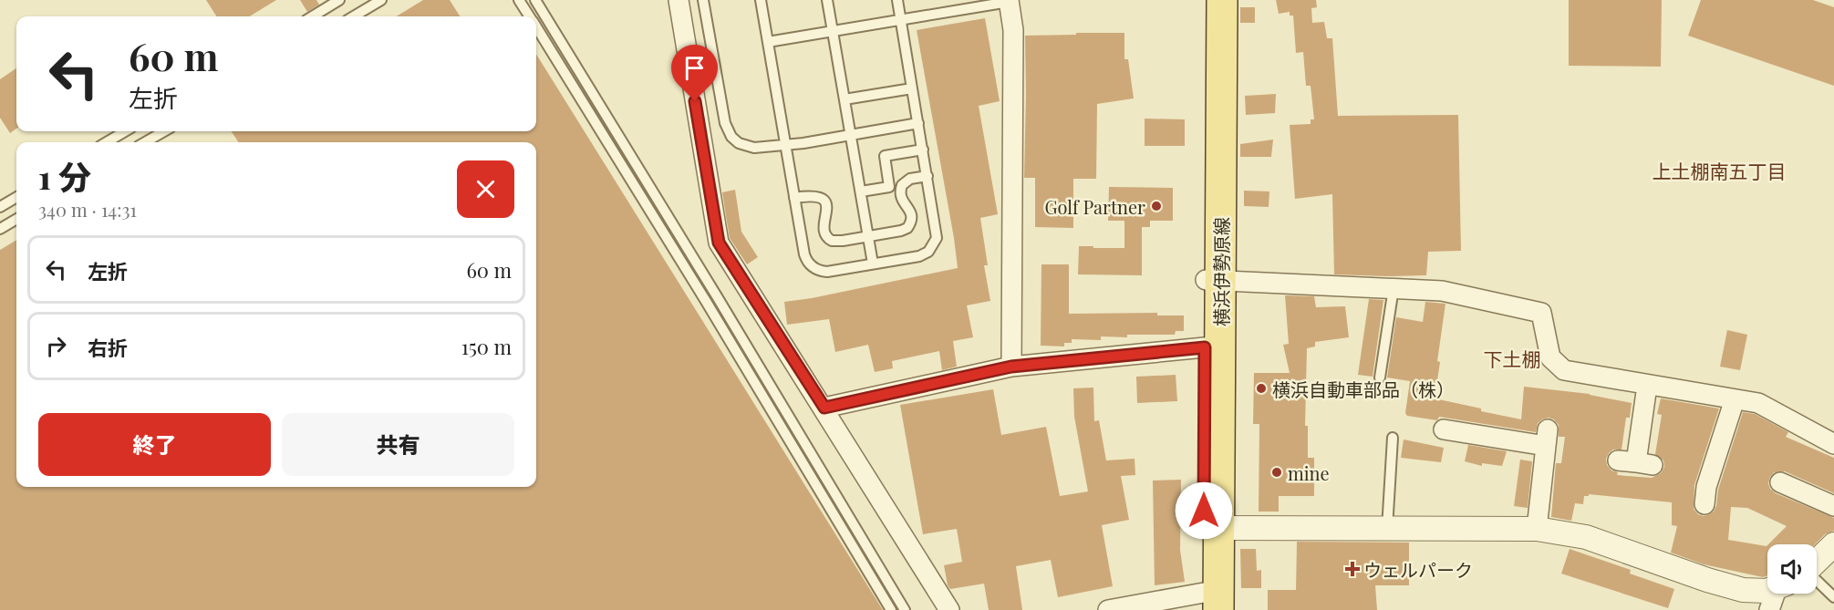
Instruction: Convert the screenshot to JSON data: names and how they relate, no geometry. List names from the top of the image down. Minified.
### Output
{"streets":{"main road":["横浜伊勢原線"]},"districts":["上土棚南五丁目","下土棚"],"places":{"other":["Golf Partner","横浜自動車部品（株）","mine"],"health":["ウェルパーク"]},"page":{"turn":["60 m","左折"],"heading":["1 分","340 m · 14:31"],"list":[{"name":"左折","value":"60 m"},{"name":"右折","value":"150 m"}],"buttons":["終了","共有"]}}
